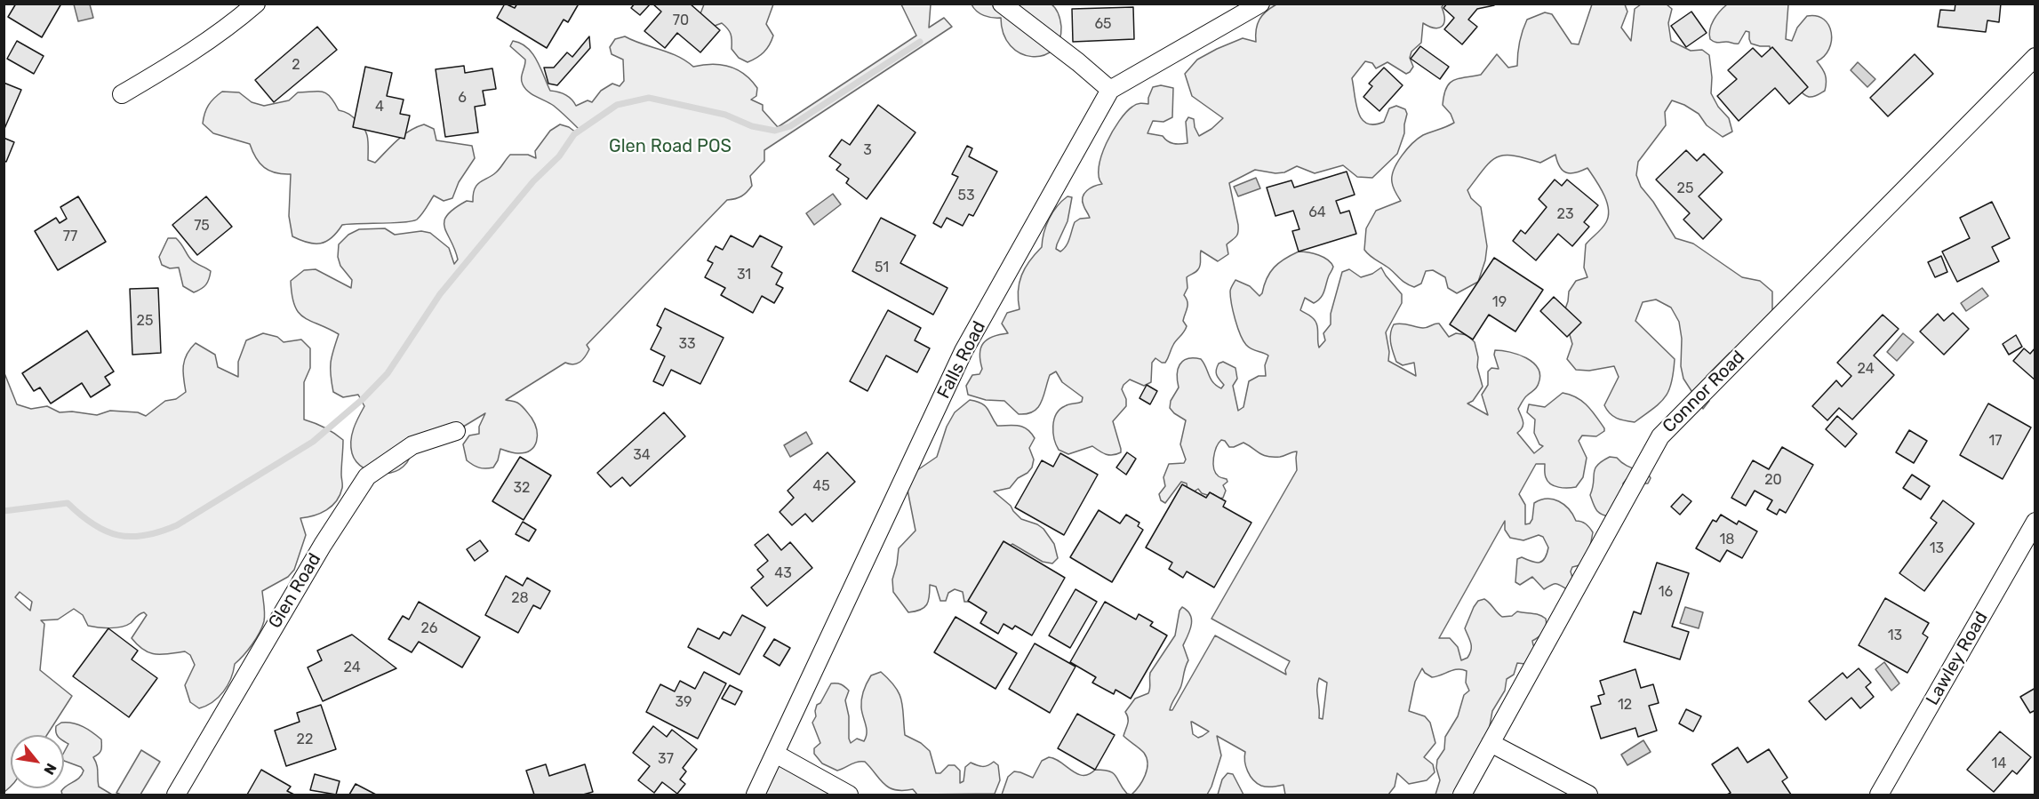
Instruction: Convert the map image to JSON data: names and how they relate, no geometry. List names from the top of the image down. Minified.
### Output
{"streets":{"street":["Falls Road","Connor Road","Glen Road","Lawley Road"]},"parks":["Glen Road POS"],"house_numbers":["70","65","2","6","4","3","25","53","64","23","75","77","51","31","19","25","33","24","17","34","20","45","32","18","13","43","16","28","26","13","24","39","12","22","37","14"],"north":"bottom right"}
